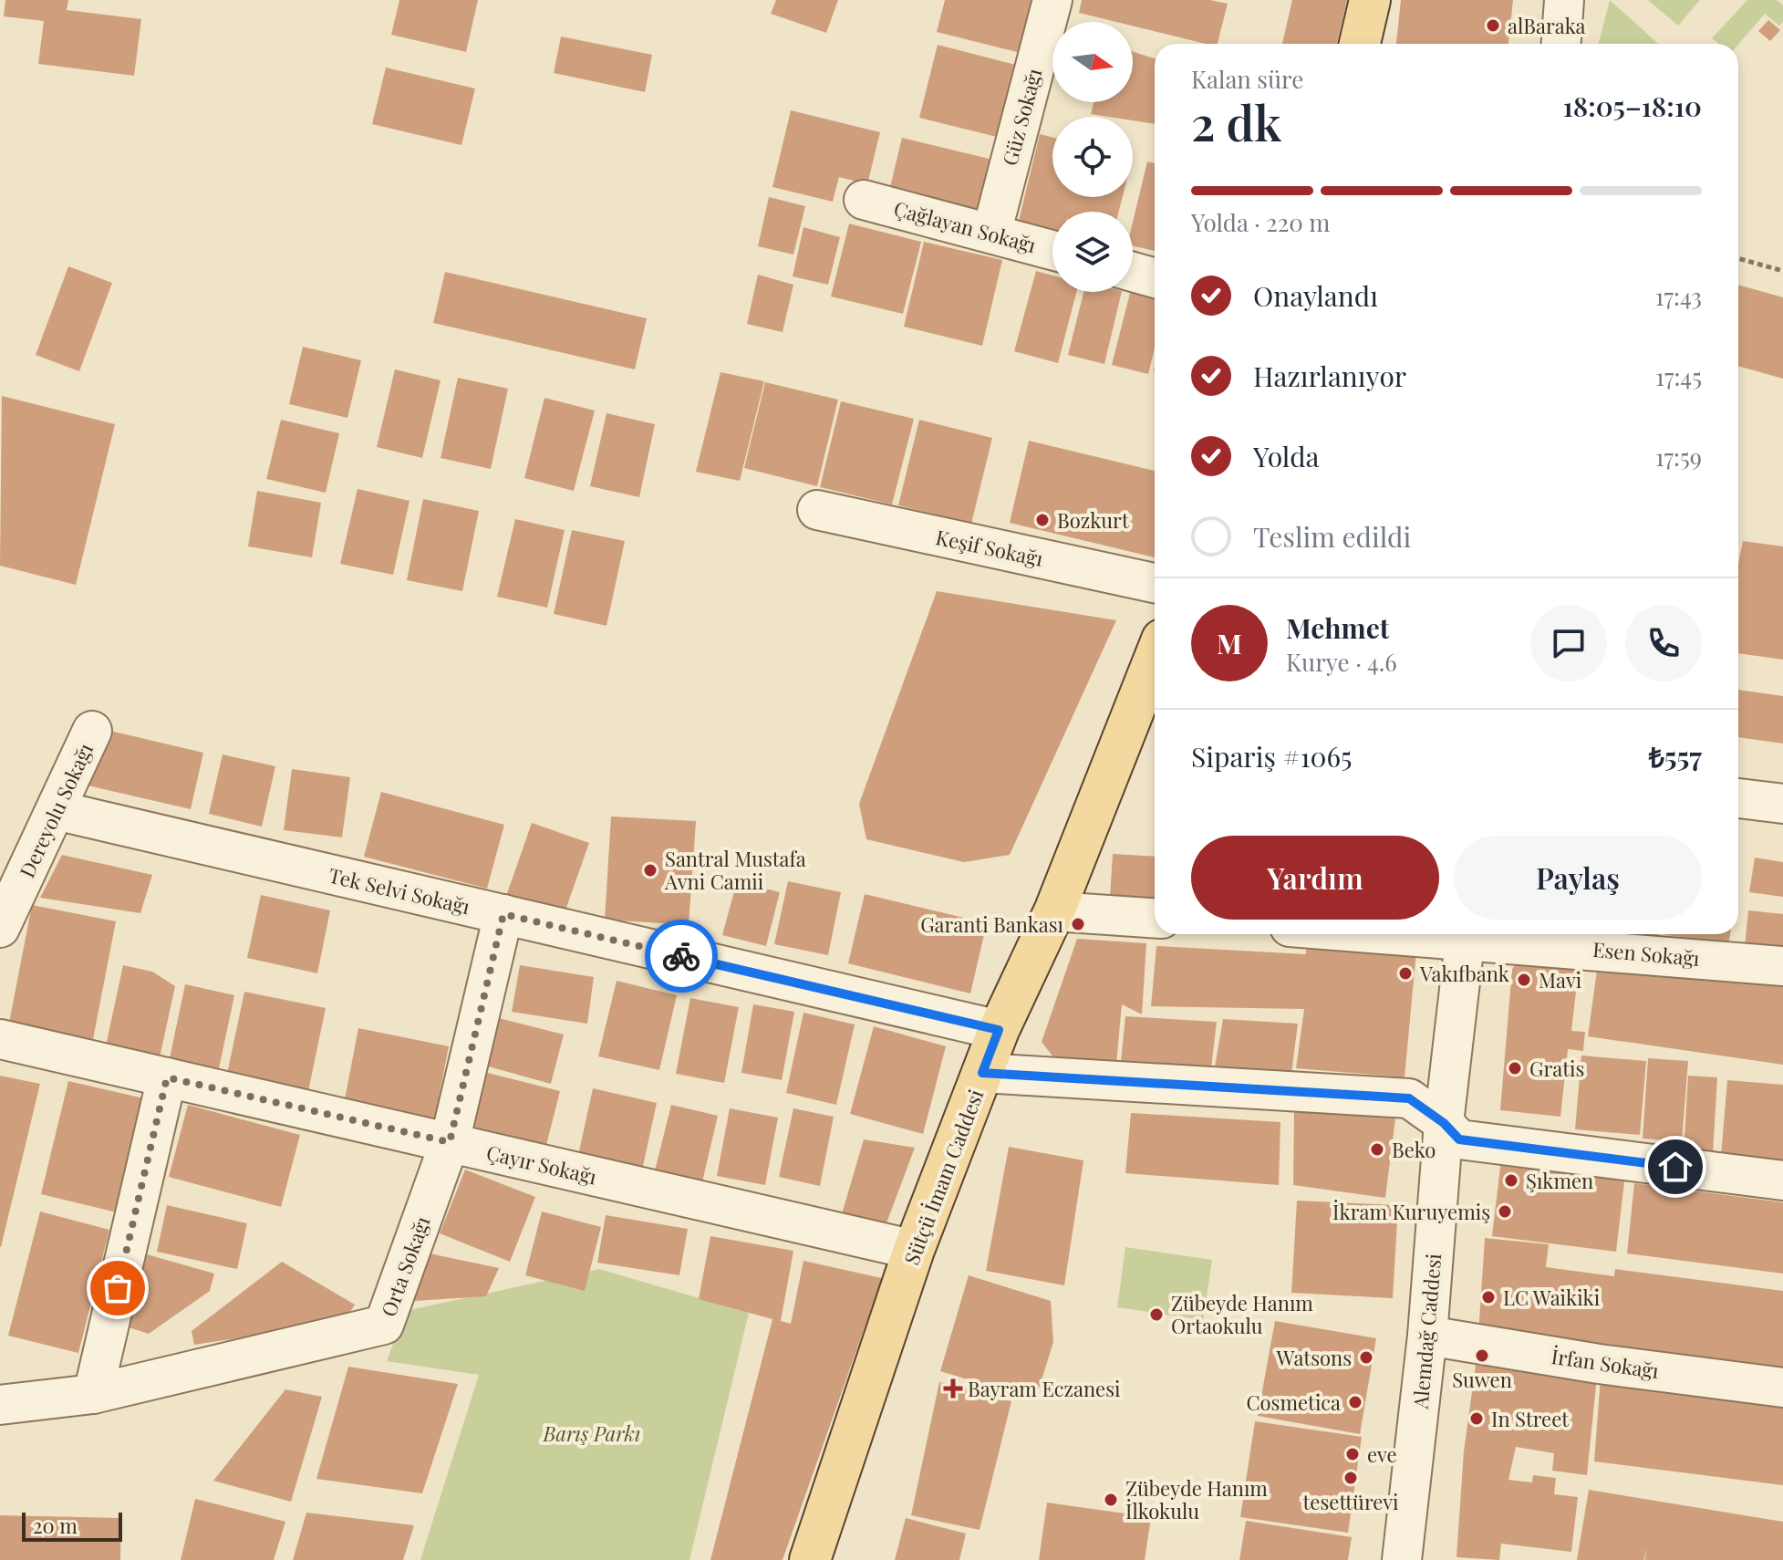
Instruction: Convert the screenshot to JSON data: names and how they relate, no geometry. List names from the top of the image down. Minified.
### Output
{"streets":{"main road":["Sütçü İmam Caddesi"],"street":["Güz Sokağı","Çağlayan Sokağı","Keşif Sokağı","Dereyolu Sokağı","Tek Selvi Sokağı","Esen Sokağı","Çayır Sokağı","Orta Sokağı","Alemdağ Caddesi","İrfan Sokağı"]},"crossings":[["Güz Sokağı","Çağlayan Sokağı"],["Dereyolu Sokağı","Tek Selvi Sokağı"],["Tek Selvi Sokağı","Sütçü İmam Caddesi"],["Tek Selvi Sokağı","Orta Sokağı"],["Çayır Sokağı","Sütçü İmam Caddesi"],["Çayır Sokağı","Orta Sokağı"],["Alemdağ Caddesi","İrfan Sokağı"]],"parks":["Barış Parkı"],"places":{"other":["alBaraka","Bozkurt","Santral Mustafa Avni Camii","Garanti Bankası","Vakıfbank","Mavi","Gratis","Beko","Şıkmen","İkram Kuruyemiş","LC Waikiki","Zübeyde Hanım Ortaokulu","Suwen","Watsons","Cosmetica","In Street","eve","tesettürevi","Zübeyde Hanım İlkokulu"],"health":["Bayram Eczanesi"]},"scale_bar":"20 m","north":"right","page":{"heading":["2 dk","Kalan süre","18:05–18:10"],"panel":["Mehmet","Kurye · 4.6","Sipariş #1065","₺557"],"bar":"Yolda · 220 m","list":[["Onaylandı","17:43"],["Hazırlanıyor","17:45"],["Yolda","17:59"],"Teslim edildi"],"round":"M","buttons":["Yardım","Paylaş"],"scale":"20 m"}}
